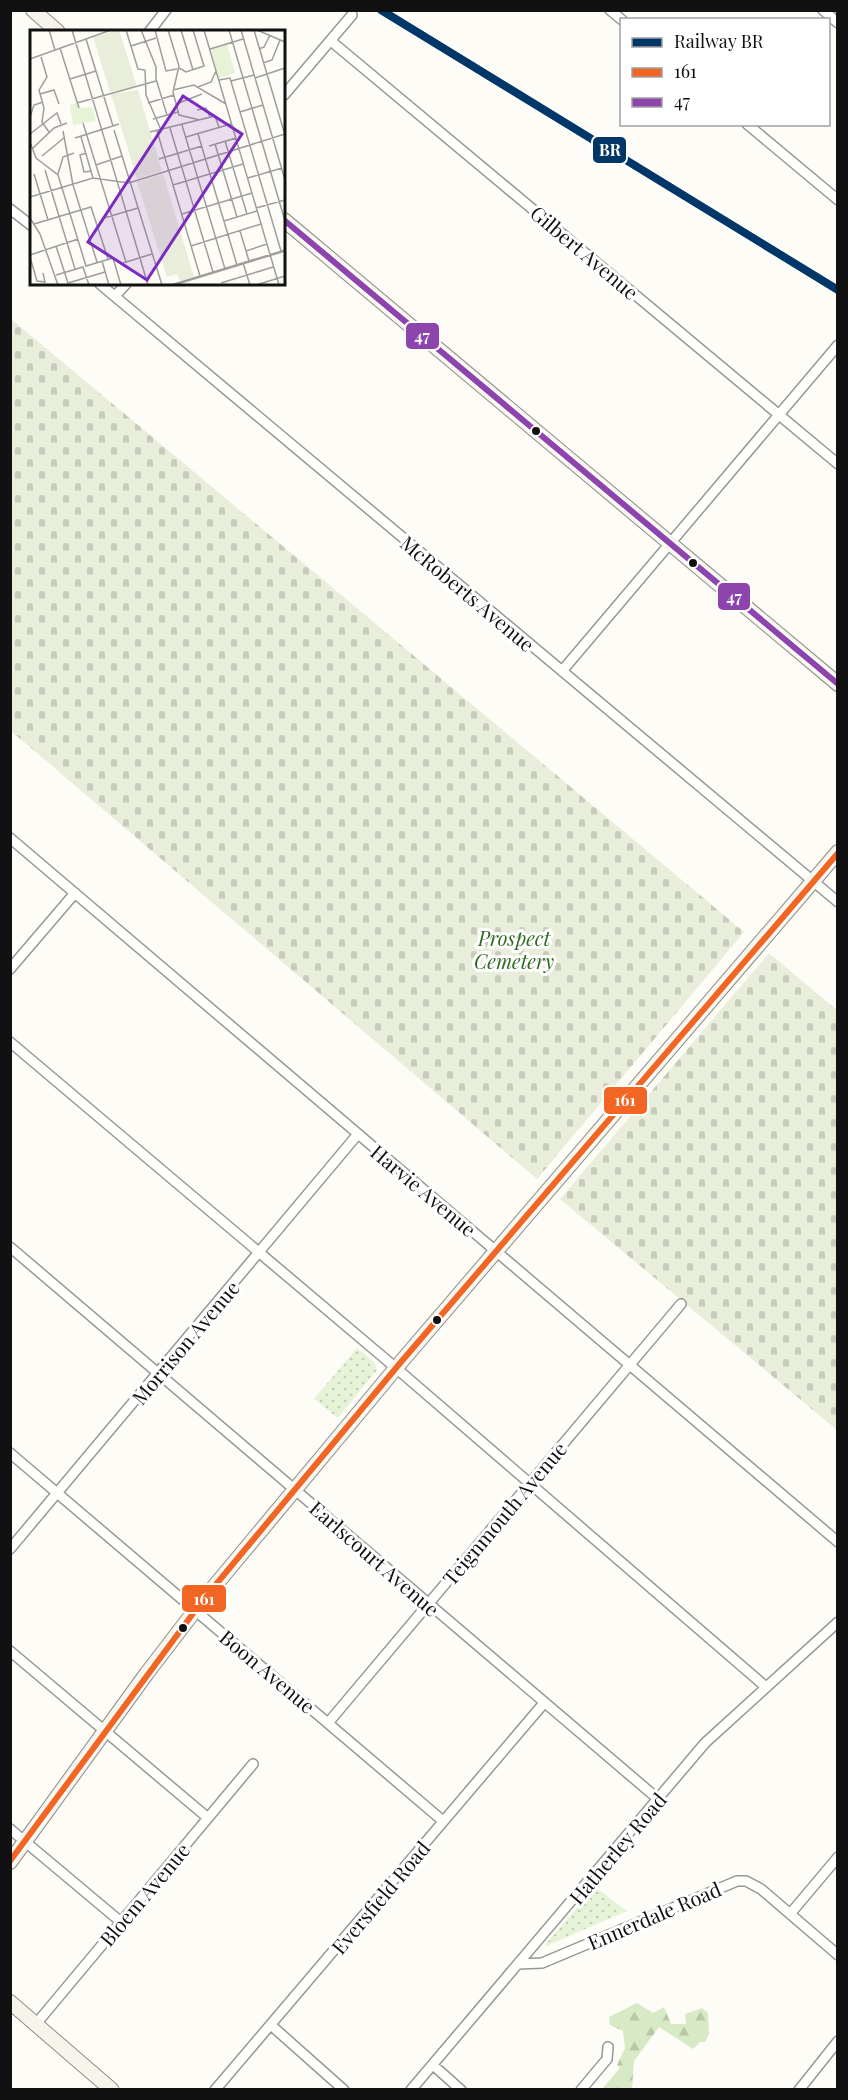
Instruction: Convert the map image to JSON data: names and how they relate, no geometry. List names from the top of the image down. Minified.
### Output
{"streets":{"street":["Gilbert Avenue","McRoberts Avenue","Harvie Avenue","Morrison Avenue","Teignmouth Avenue","Earlscourt Avenue","Boon Avenue","Hatherley Road","Bloem Avenue","Eversfield Road","Ennerdale Road"]},"crossings":[["Harvie Avenue","Morrison Avenue"],["Harvie Avenue","Teignmouth Avenue"],["Morrison Avenue","Earlscourt Avenue"],["Morrison Avenue","Boon Avenue"],["Teignmouth Avenue","Earlscourt Avenue"],["Teignmouth Avenue","Boon Avenue"],["Earlscourt Avenue","Hatherley Road"],["Earlscourt Avenue","Eversfield Road"],["Boon Avenue","Eversfield Road"],["Hatherley Road","Ennerdale Road"]],"parks":["Prospect Cemetery"],"lines":["rail line BR","transit line 47","transit line 161"],"legend":["Railway BR","161","47"]}
